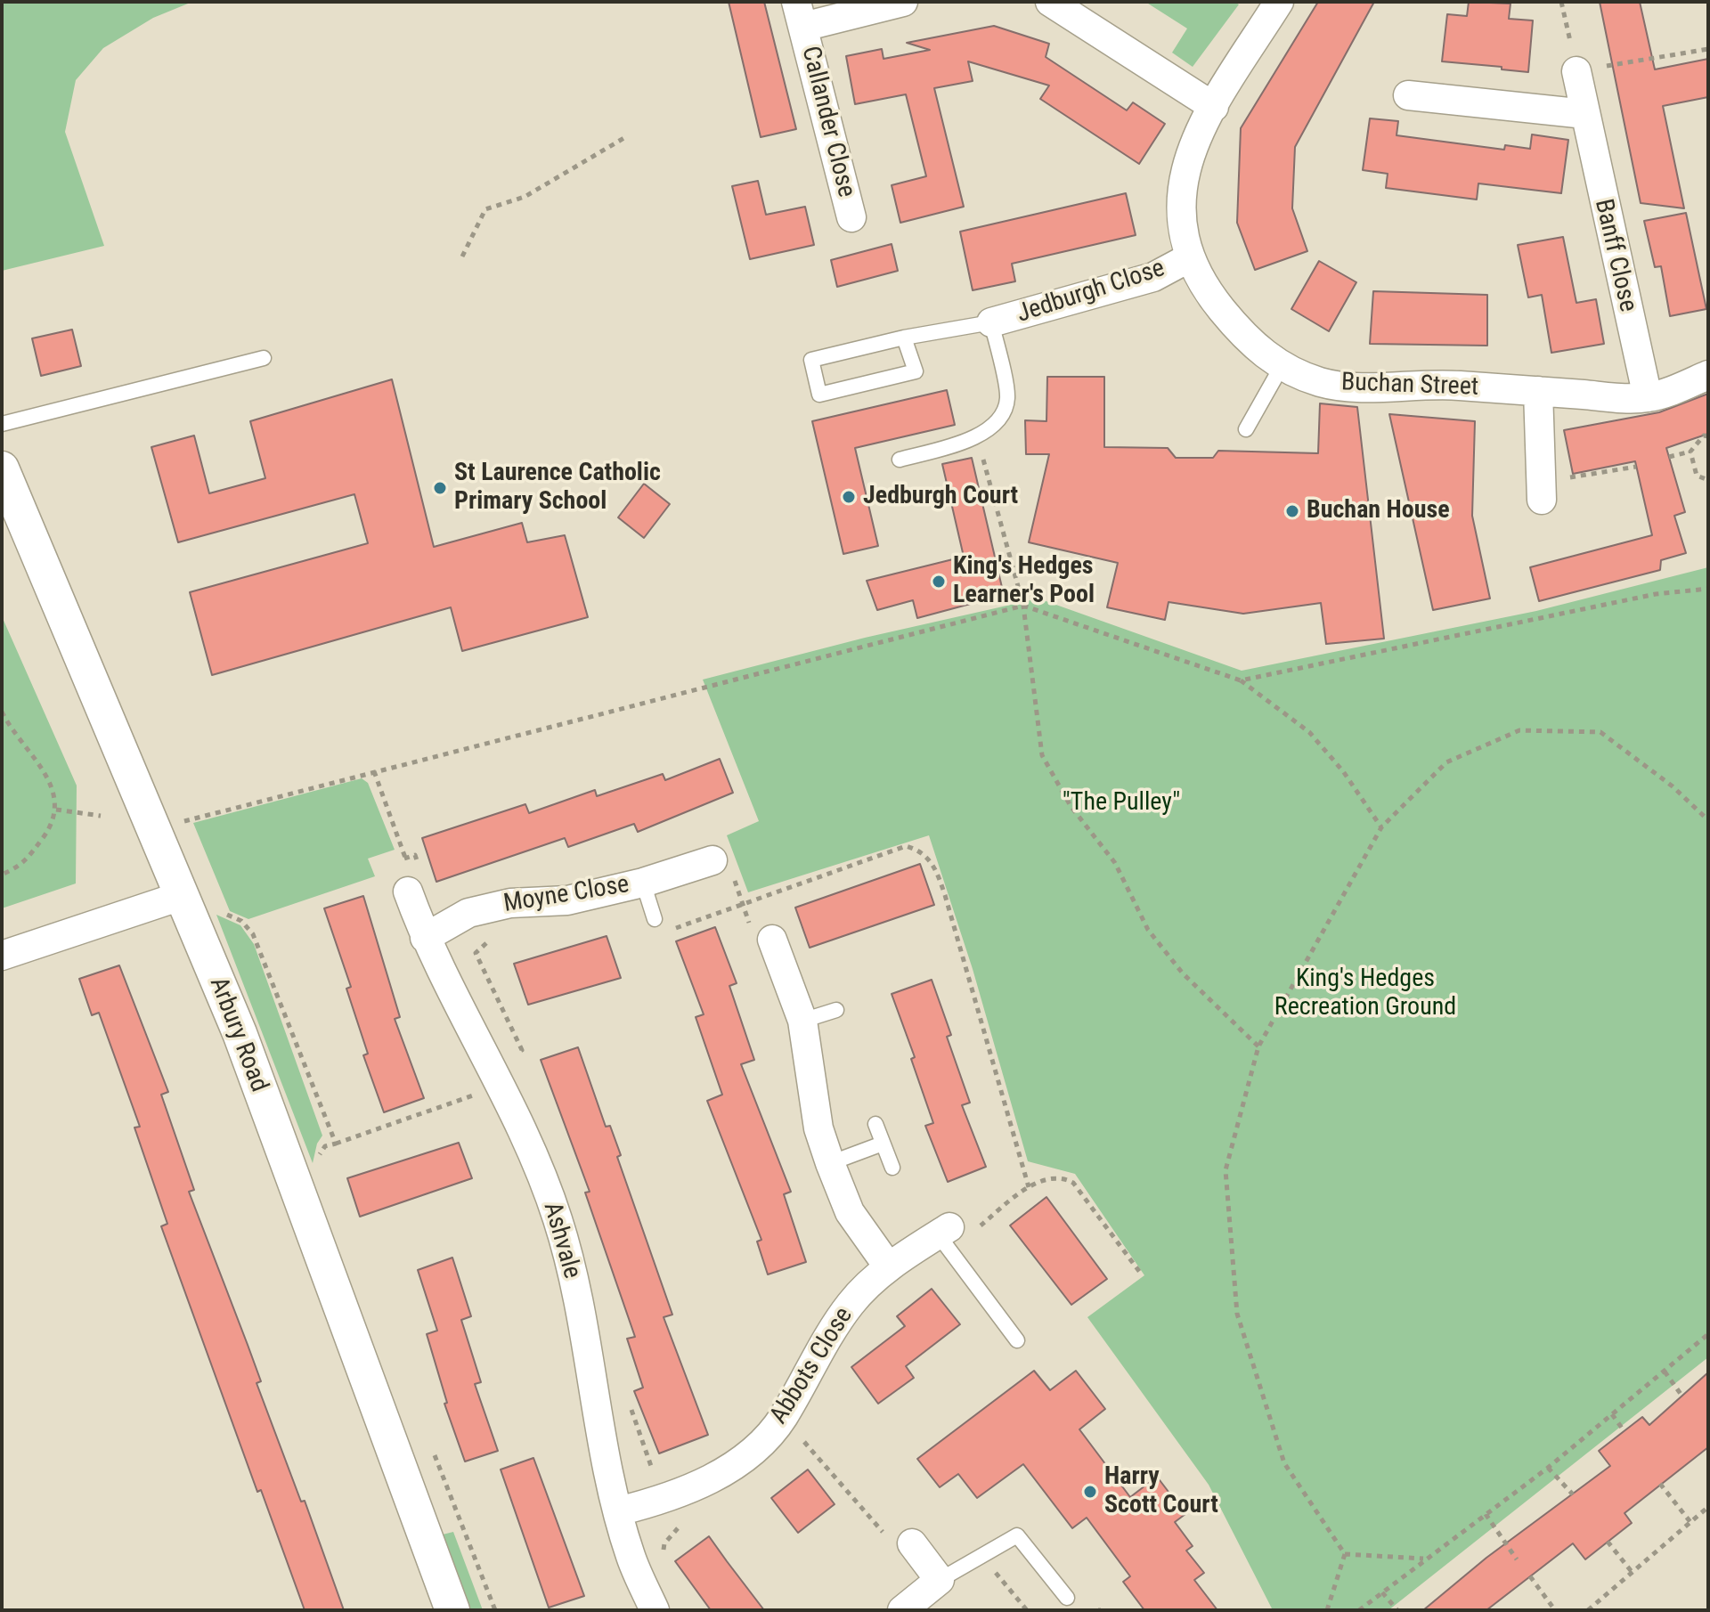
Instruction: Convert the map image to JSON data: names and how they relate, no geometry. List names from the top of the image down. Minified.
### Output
{"streets":{"street":["Callander Close","Banff Close","Jedburgh Close","Buchan Street","Moyne Close","Arbury Road","Ashvale","Abbots Close"]},"crossings":[["Banff Close","Buchan Street"],["Jedburgh Close","Buchan Street"],["Moyne Close","Ashvale"],["Ashvale","Abbots Close"]],"parks":["\"The Pulley\"","King's Hedges Recreation Ground"],"places":["St Laurence Catholic Primary School","Jedburgh Court","Buchan House","King's Hedges Learner's Pool","Harry Scott Court"]}
